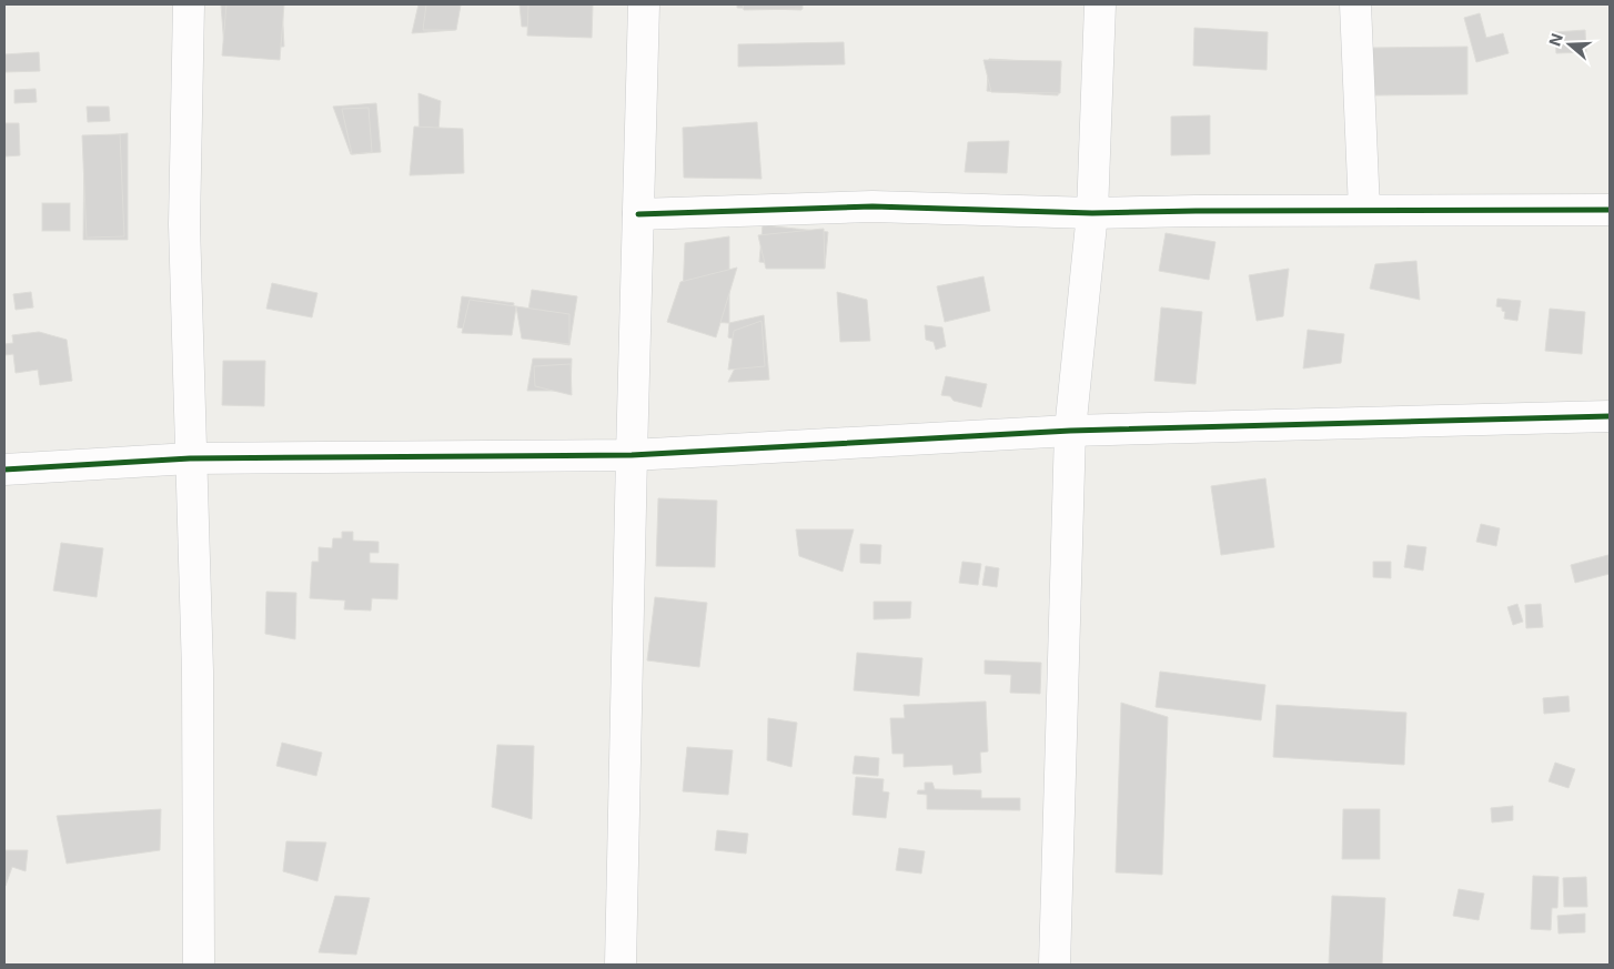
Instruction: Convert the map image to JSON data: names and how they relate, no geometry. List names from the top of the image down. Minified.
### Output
{"north":"left"}
